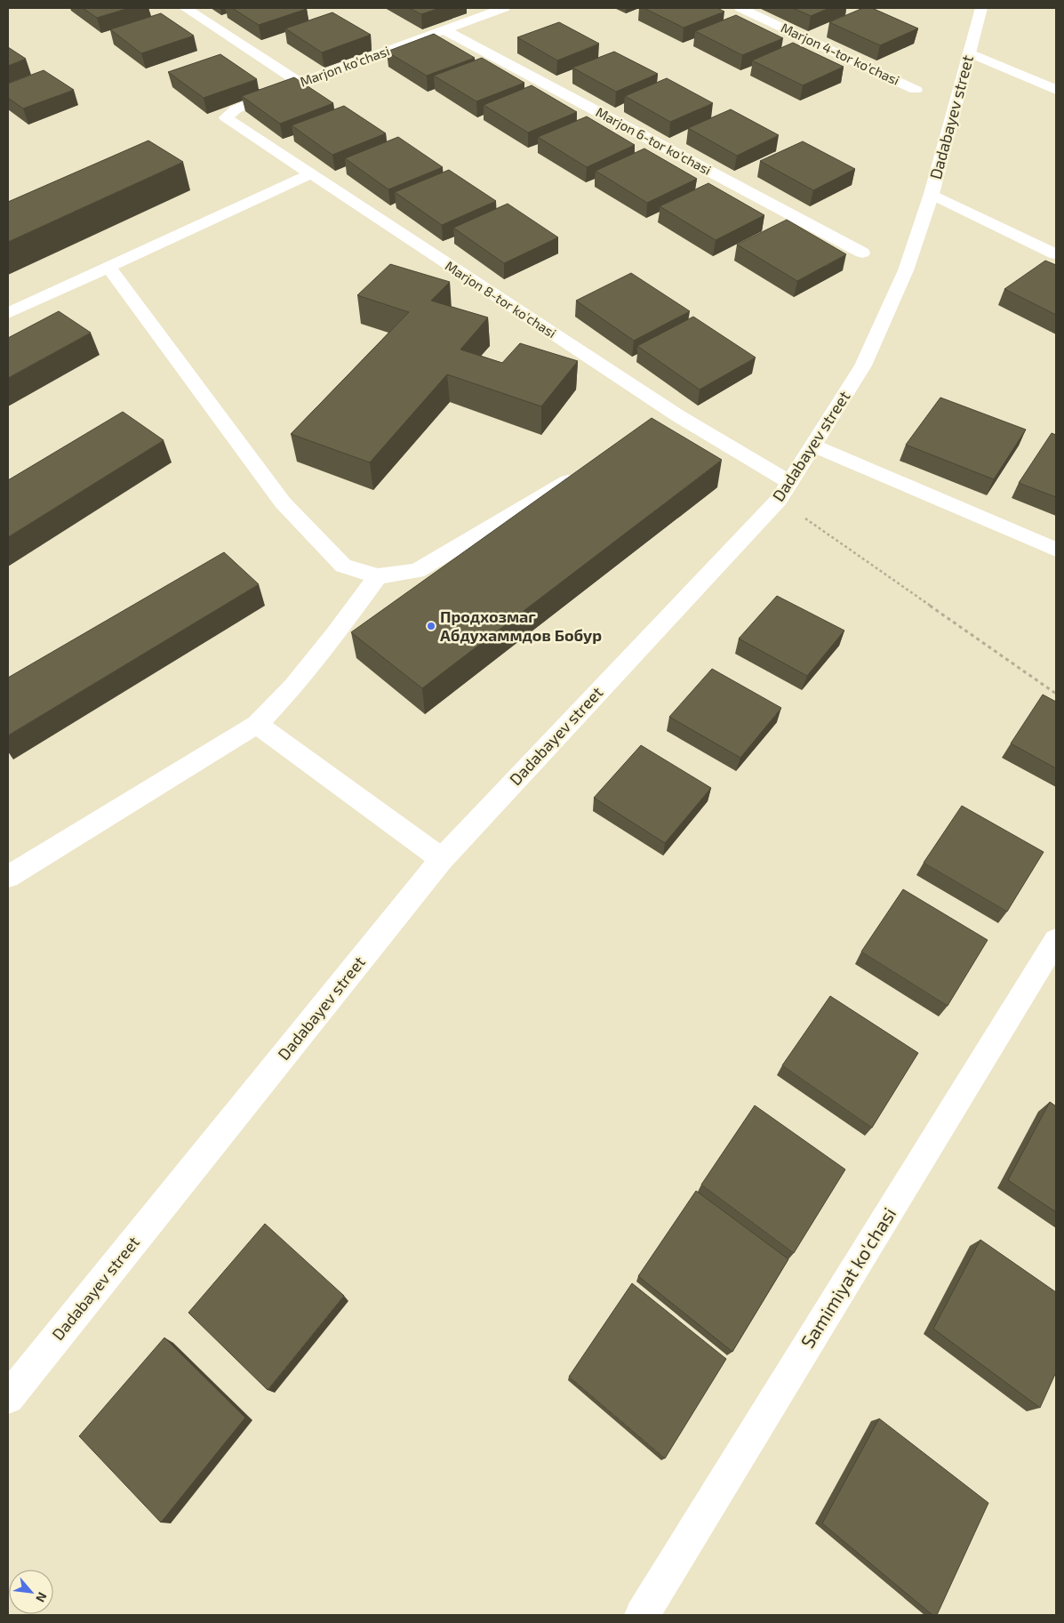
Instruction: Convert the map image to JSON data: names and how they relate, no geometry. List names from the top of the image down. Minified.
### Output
{"streets":{"street":["Marjon 4-tor ko'chasi","Marjon ko'chasi","Dadabayev street","Marjon 6-tor ko'chasi","Marjon 8-tor ko'chasi","Samimiyat ko'chasi"]},"crossings":[["Marjon ko'chasi","Marjon 6-tor ko'chasi"],["Marjon ko'chasi","Marjon 8-tor ko'chasi"],["Dadabayev street","Marjon 8-tor ko'chasi"]],"places":["Продхозмаг Абдухаммдов Бобур"],"north":"bottom right"}
